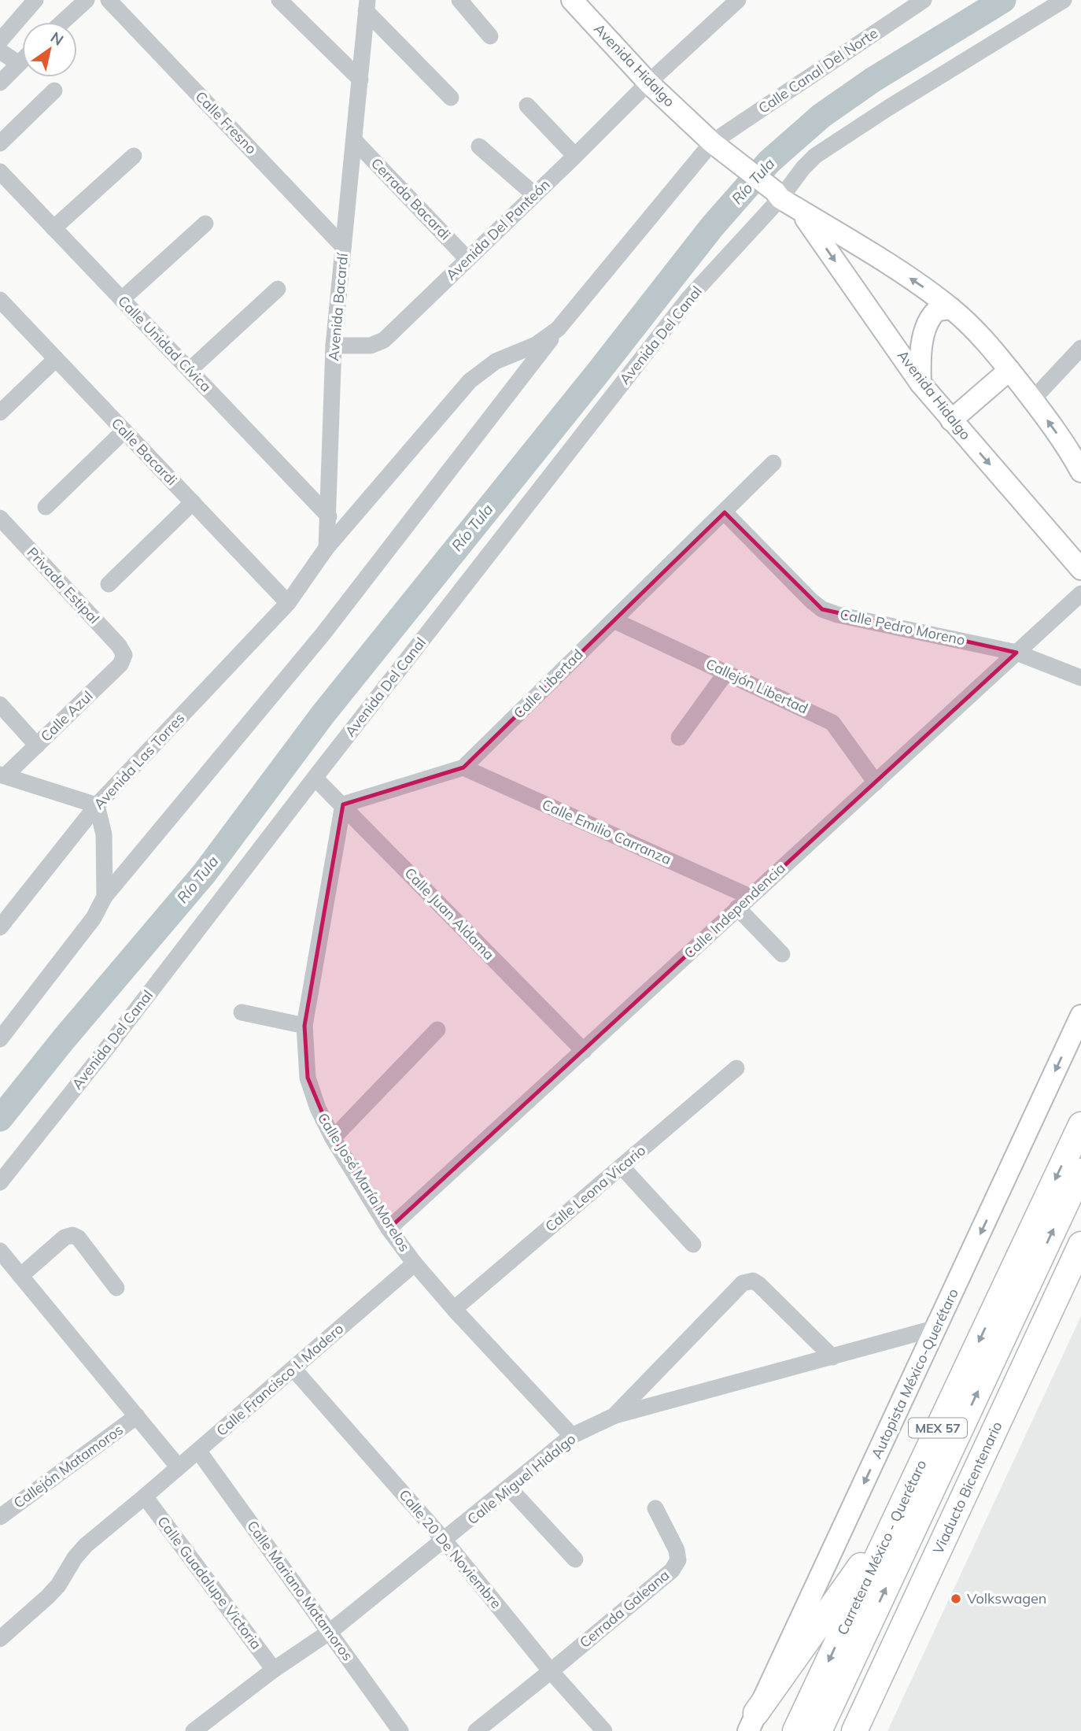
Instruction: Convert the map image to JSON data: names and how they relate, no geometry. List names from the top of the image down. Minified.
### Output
{"streets":{"highway":["MEX 57","Viaducto Bicentenario","Carretera México - Querétaro"],"main road":["Avenida Hidalgo","Autopista México-Querétaro"],"street":["Calle Canal Del Norte","Calle Fresno","Cerrada Bacardi","Avenida Del Panteón","Avenida Bacardí","Avenida Del Canal","Calle Unidad Cívica","Calle Bacardi","Privada Estipal","Calle Pedro Moreno","Calle Libertad","Callejón Libertad","Calle Azul","Avenida Las Torres","Calle Emilio Carranza","Calle Independencia","Calle Juan Aldama","Calle José María Morelos","Calle Leona Vicario","Calle Francisco I. Madero","Callejón Matamoros","Calle Miguel Hidalgo","Calle 20 De Noviembre","Calle Guadalupe Victoria","Calle Mariano Matamoros","Cerrada Galeana"]},"crossings":[["Avenida Hidalgo","Calle Canal Del Norte"],["Avenida Hidalgo","Avenida Del Panteón"],["Avenida Hidalgo","Avenida Del Canal"],["Calle Fresno","Avenida Bacardí"],["Cerrada Bacardi","Avenida Del Panteón"],["Cerrada Bacardi","Avenida Bacardí"],["Avenida Del Panteón","Avenida Bacardí"],["Avenida Bacardí","Calle Unidad Cívica"],["Avenida Del Canal","Calle Juan Aldama"],["Calle Bacardi","Avenida Las Torres"],["Privada Estipal","Calle Azul"],["Calle Pedro Moreno","Calle Libertad"],["Calle Pedro Moreno","Calle Independencia"],["Calle Libertad","Callejón Libertad"],["Calle Libertad","Calle Emilio Carranza"],["Calle Libertad","Calle Juan Aldama"],["Calle Libertad","Calle José María Morelos"],["Callejón Libertad","Calle Independencia"],["Calle Emilio Carranza","Calle Independencia"],["Calle Independencia","Calle Juan Aldama"],["Calle Independencia","Calle José María Morelos"],["Calle Juan Aldama","Calle José María Morelos"],["Calle José María Morelos","Calle Leona Vicario"],["Calle José María Morelos","Calle Francisco I. Madero"],["Calle José María Morelos","Calle Miguel Hidalgo"],["Autopista México-Querétaro","Calle Miguel Hidalgo"],["Calle Francisco I. Madero","Calle 20 De Noviembre"],["Calle Francisco I. Madero","Calle Guadalupe Victoria"],["Calle Francisco I. Madero","Calle Mariano Matamoros"],["Calle Miguel Hidalgo","Calle 20 De Noviembre"],["Calle Miguel Hidalgo","Calle Guadalupe Victoria"],["Calle Miguel Hidalgo","Calle Mariano Matamoros"],["Calle 20 De Noviembre","Cerrada Galeana"]],"water":["Río Tula"],"places":["Volkswagen"],"north":"top right"}
